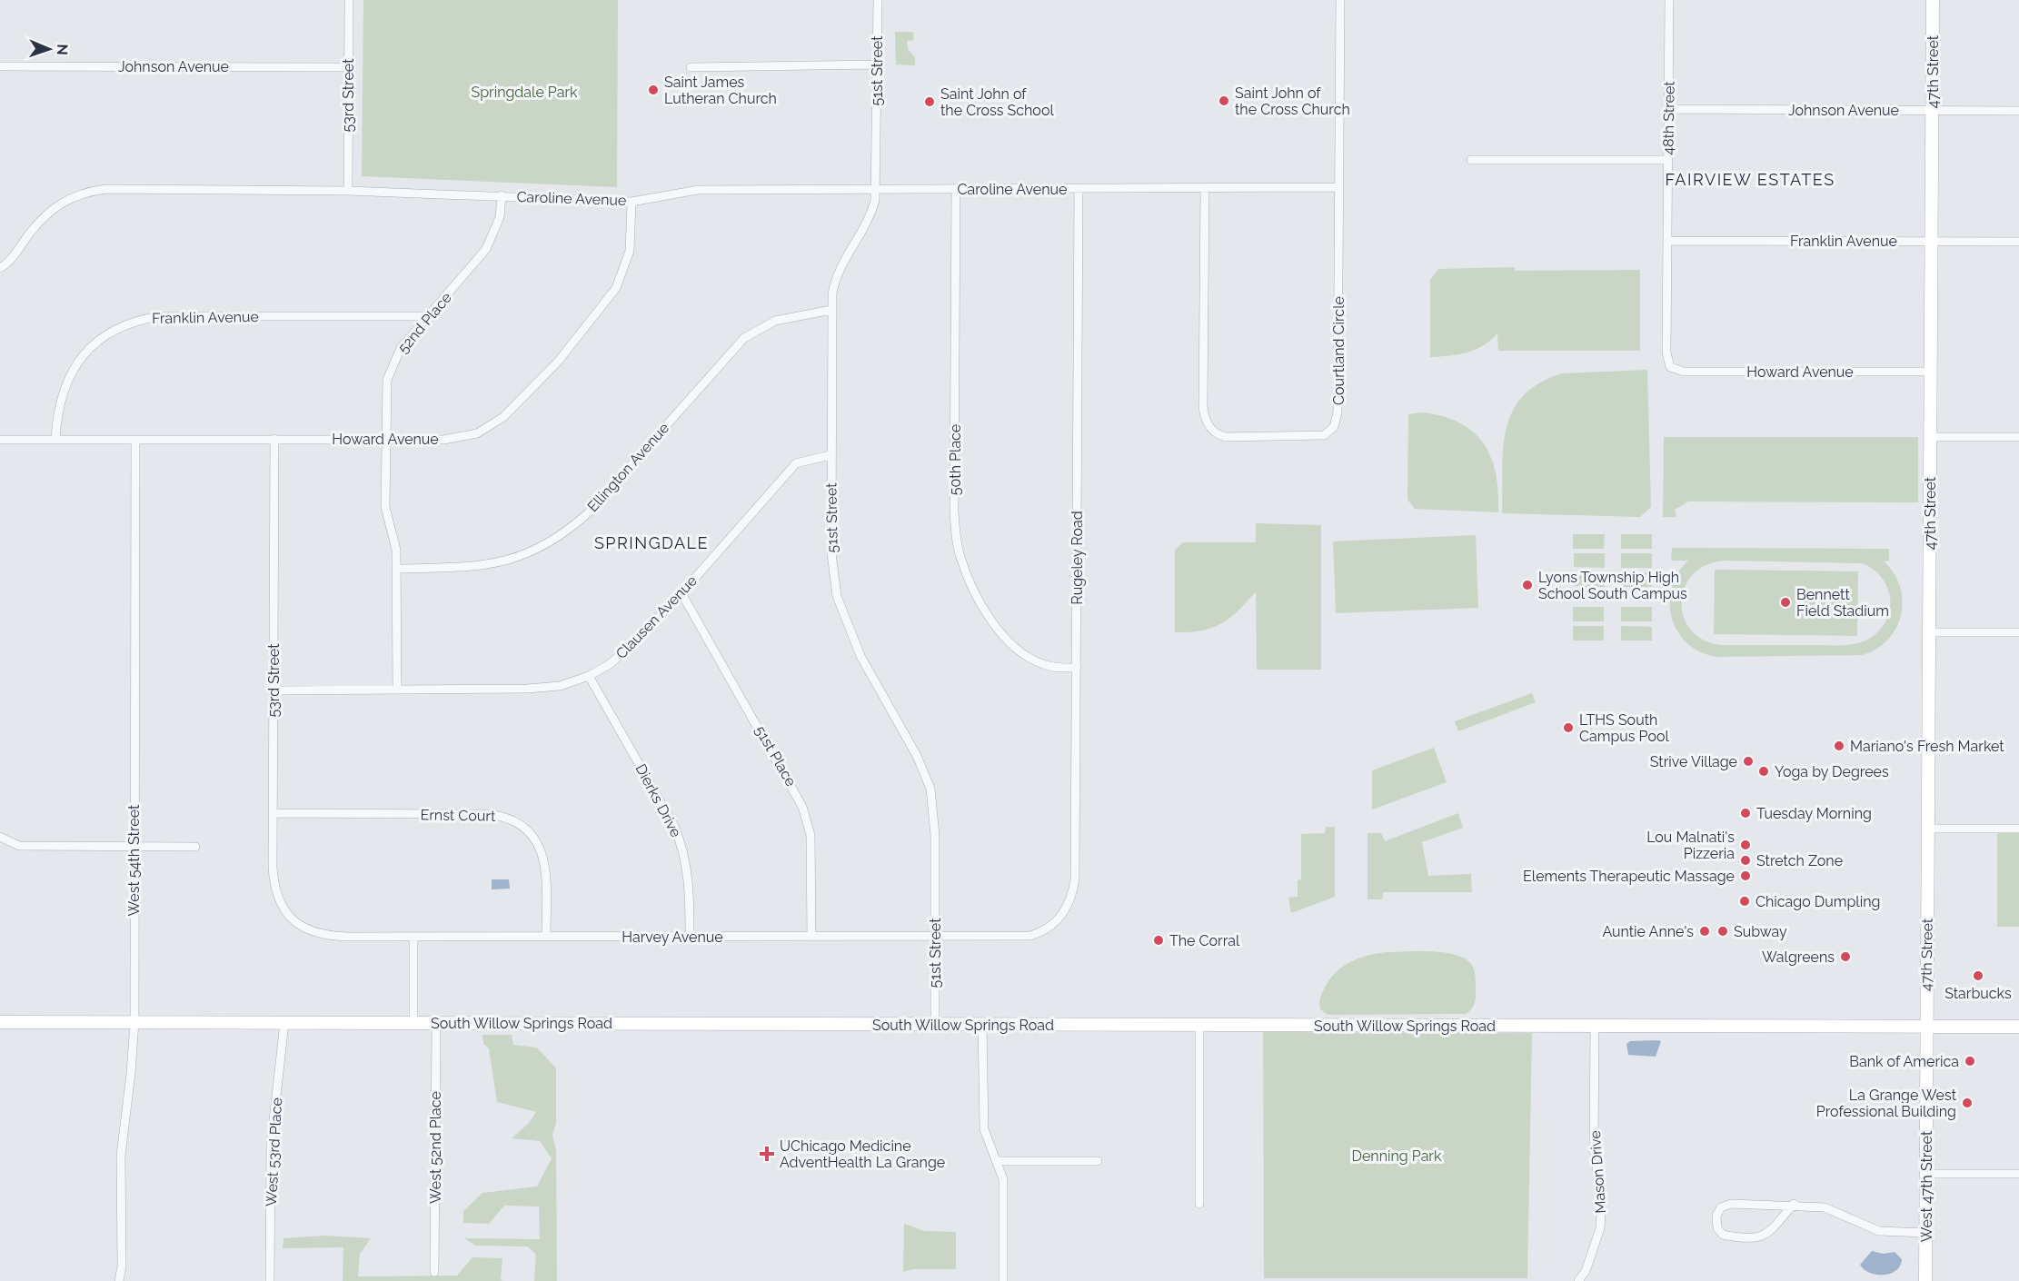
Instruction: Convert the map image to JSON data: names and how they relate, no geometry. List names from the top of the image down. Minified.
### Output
{"streets":{"street":["Johnson Avenue","51st Street","47th Street","53rd Street","48th Street","Caroline Avenue","Franklin Avenue","52nd Place","Courtland Circle","Howard Avenue","50th Place","Ellington Avenue","Rugeley Road","Clausen Avenue","51st Place","Dierks Drive","Ernst Court","West 54th Street","Harvey Avenue","South Willow Springs Road","West 52nd Place","West 53rd Place","Mason Drive","West 47th Street"]},"crossings":[["Johnson Avenue","47th Street"],["Johnson Avenue","53rd Street"],["Johnson Avenue","48th Street"],["51st Street","Caroline Avenue"],["51st Street","Ellington Avenue"],["51st Street","Clausen Avenue"],["51st Street","Harvey Avenue"],["51st Street","South Willow Springs Road"],["47th Street","Franklin Avenue"],["47th Street","Howard Avenue"],["47th Street","South Willow Springs Road"],["47th Street","West 47th Street"],["53rd Street","Caroline Avenue"],["53rd Street","Howard Avenue"],["53rd Street","Clausen Avenue"],["53rd Street","Ernst Court"],["53rd Street","Harvey Avenue"],["48th Street","Franklin Avenue"],["48th Street","Howard Avenue"],["Caroline Avenue","52nd Place"],["Caroline Avenue","Courtland Circle"],["Caroline Avenue","Howard Avenue"],["Caroline Avenue","50th Place"],["Caroline Avenue","Rugeley Road"],["Franklin Avenue","52nd Place"],["Franklin Avenue","Howard Avenue"],["52nd Place","Howard Avenue"],["52nd Place","Ellington Avenue"],["52nd Place","Clausen Avenue"],["Howard Avenue","West 54th Street"],["50th Place","Rugeley Road"],["Rugeley Road","Harvey Avenue"],["Clausen Avenue","51st Place"],["Clausen Avenue","Dierks Drive"],["51st Place","Harvey Avenue"],["Dierks Drive","Harvey Avenue"],["Ernst Court","Harvey Avenue"],["West 54th Street","South Willow Springs Road"],["South Willow Springs Road","West 52nd Place"],["South Willow Springs Road","West 53rd Place"],["South Willow Springs Road","Mason Drive"],["South Willow Springs Road","West 47th Street"]],"districts":["FAIRVIEW ESTATES","SPRINGDALE"],"parks":["Springdale Park","Denning Park"],"places":{"other":["Saint James Lutheran Church","Saint John of the Cross Church","Saint John of the Cross School","Lyons Township High School South Campus","Bennett Field Stadium","LTHS South Campus Pool","Mariano's Fresh Market","Strive Village","Yoga by Degrees","Tuesday Morning","Lou Malnati's Pizzeria","Stretch Zone","Elements Therapeutic Massage","Chicago Dumpling","Auntie Anne's","Subway","The Corral","Walgreens","Starbucks","Bank of America","La Grange West Professional Building"],"health":["UChicago Medicine AdventHealth La Grange"]},"north":"right"}
